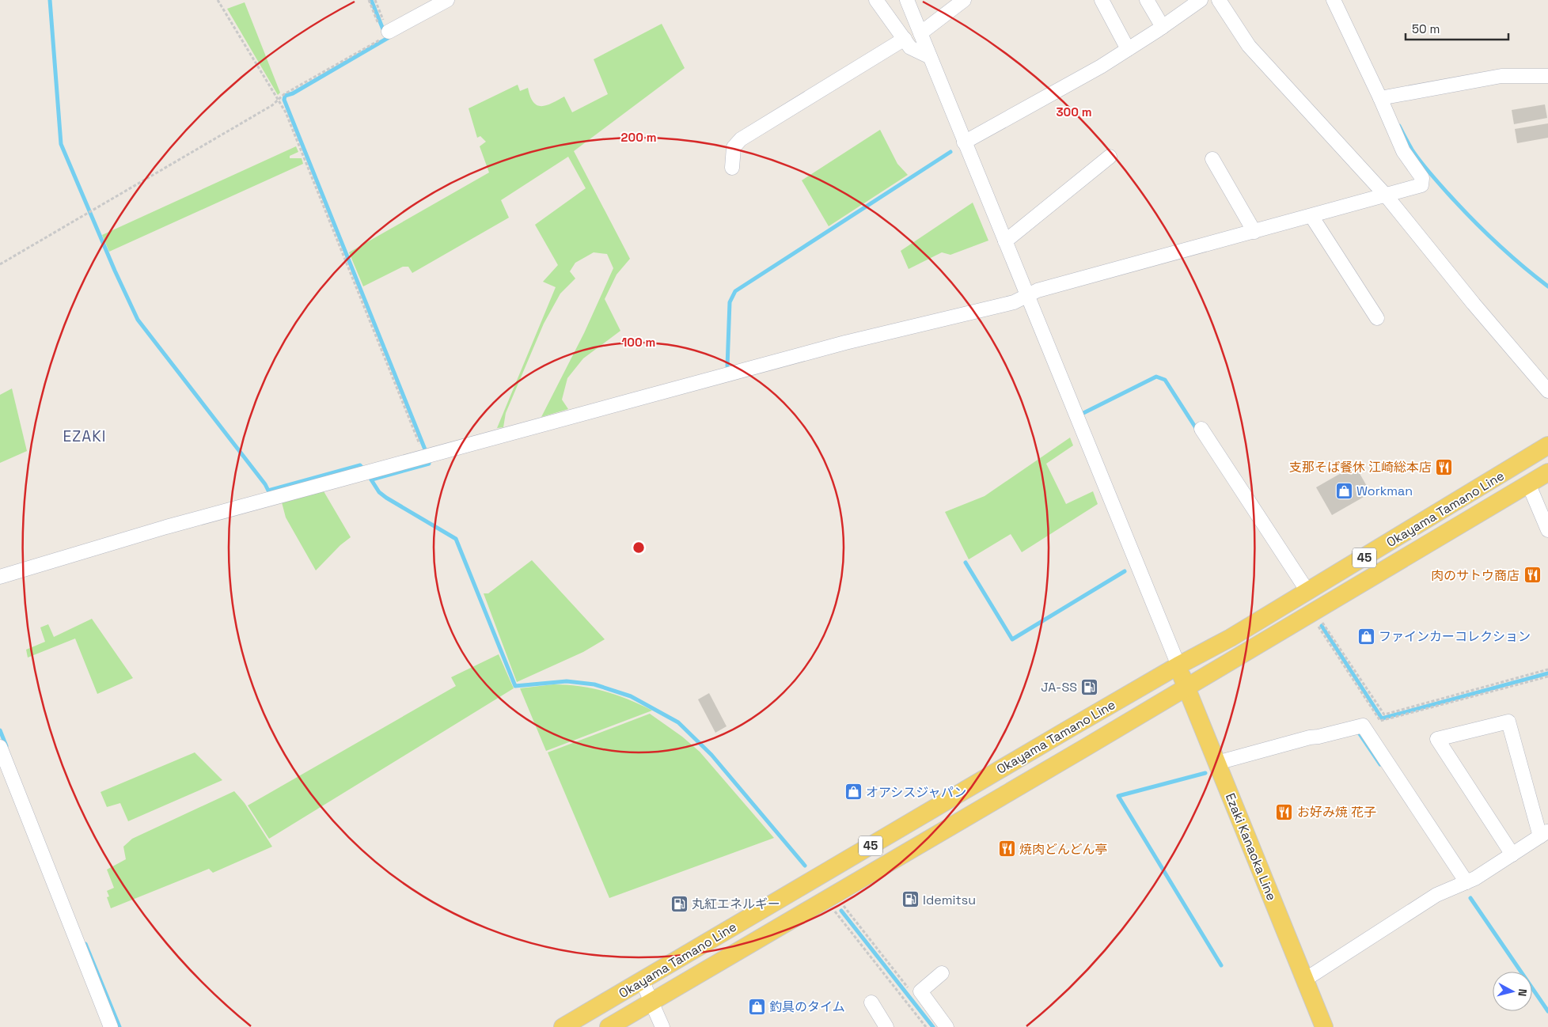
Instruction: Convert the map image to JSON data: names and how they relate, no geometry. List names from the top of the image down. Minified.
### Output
{"streets":{"main road":["Okayama Tamano Line","45","Ezaki Kanaoka Line"]},"crossings":[["Okayama Tamano Line","Ezaki Kanaoka Line"]],"districts":["EZAKI"],"places":{"restaurant":["支那そば餐休 江崎総本店","肉のサトウ商店","お好み焼 花子","焼肉どんどん亭"],"shop":["Workman","ファインカーコレクション","オアシスジャパン","釣具のタイム"],"fuel station":["JA-SS","Idemitsu","丸紅エネルギー"]},"scale_bar":"50 m","north":"right","rings":["300 m","200 m","100 m"]}
